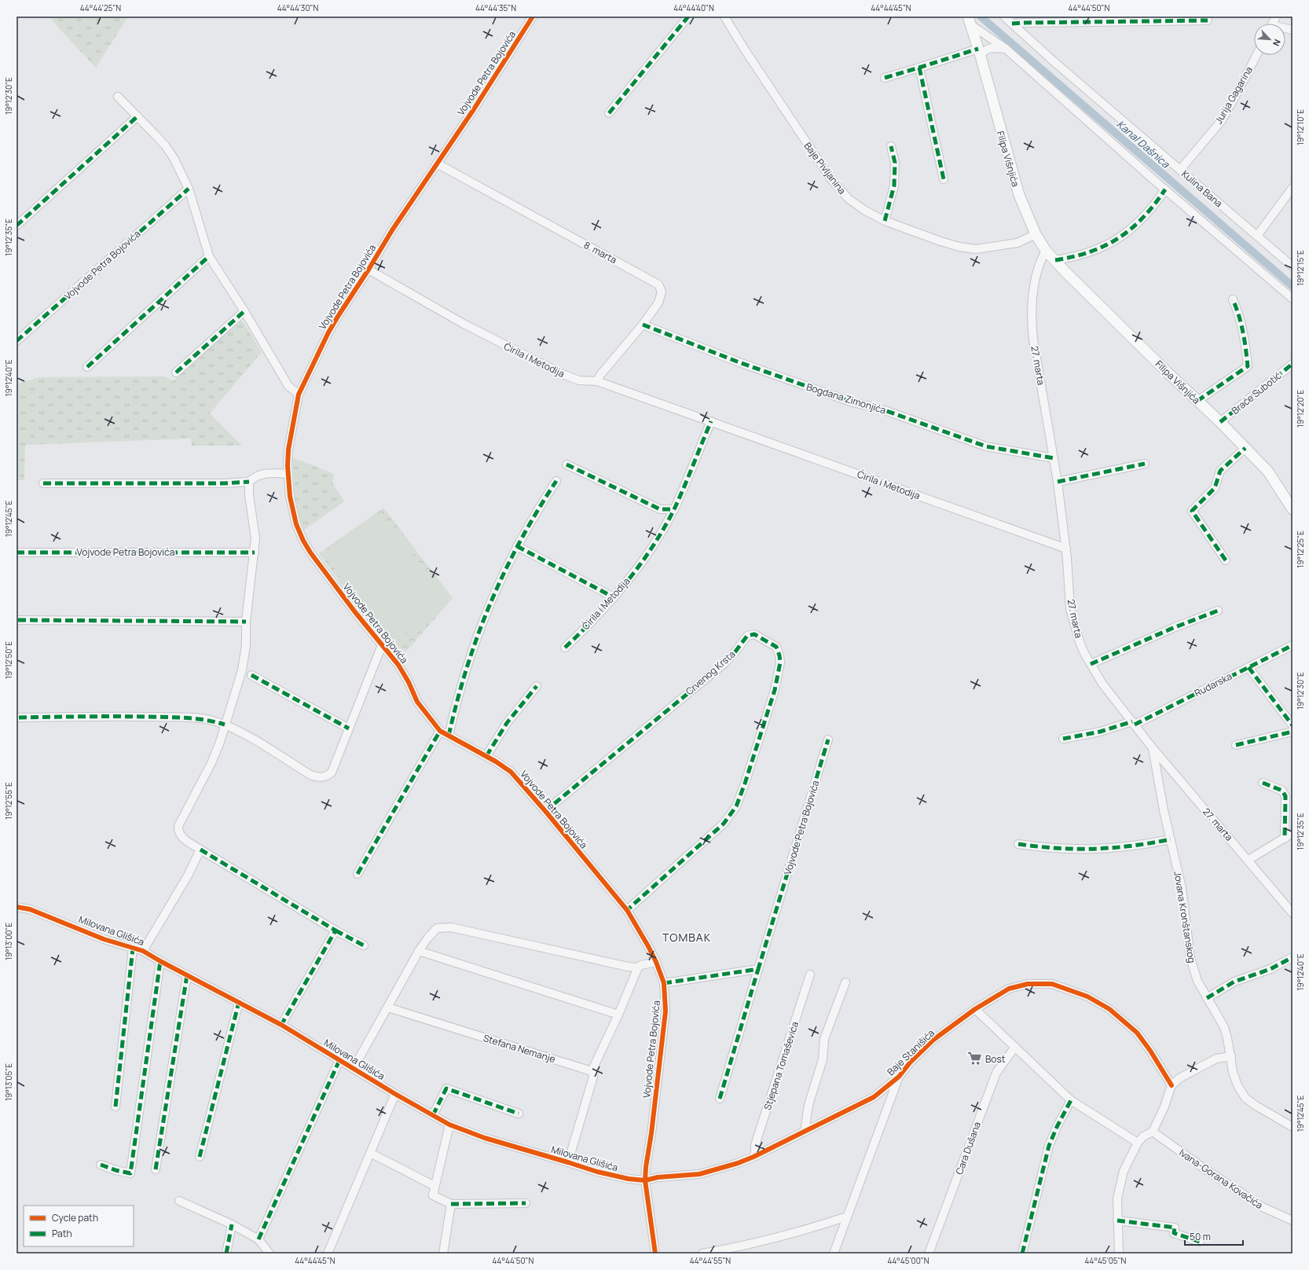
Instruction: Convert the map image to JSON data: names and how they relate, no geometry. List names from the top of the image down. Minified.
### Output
{"streets":{"main road":["Filipa Višnjića"],"street":["Vojvode Petra Bojovića","Jurija Gagarina","Baje Pivljanina","Kulina Bana","8. marta","Ćirila i Metodija","27. marta","Braće Subotić","Bogdana Zimonjića","Crvenog Krsta","Rudarska","Jovana Kronštanskog","Milovana Glišića","Stefana Nemanje","Baje Stanišića","Stjepana Tomaševića","Cara Dušana","Ivana-Gorana Kovačića"]},"crossings":[["Vojvode Petra Bojovića","8. marta"],["Vojvode Petra Bojovića","Ćirila i Metodija"],["Vojvode Petra Bojovića","Crvenog Krsta"],["Vojvode Petra Bojovića","Milovana Glišića"],["Vojvode Petra Bojovića","Baje Stanišića"],["Jurija Gagarina","Kulina Bana"],["Filipa Višnjića","Baje Pivljanina"],["Filipa Višnjića","27. marta"],["Filipa Višnjića","Braće Subotić"],["8. marta","Ćirila i Metodija"],["8. marta","Bogdana Zimonjića"],["Ćirila i Metodija","27. marta"],["27. marta","Bogdana Zimonjića"],["27. marta","Rudarska"],["27. marta","Jovana Kronštanskog"],["Milovana Glišića","Baje Stanišića"],["Baje Stanišića","Stjepana Tomaševića"]],"districts":["TOMBAK"],"water":["Kanal Dašnica"],"places":{"supermarket":["Bost"]},"legend":["Cycle path","Path"],"scale_bar":"50 m","north":"bottom right","coordinates":["44°44'25\"N","44°44'30\"N","44°44'35\"N","44°44'40\"N","44°44'45\"N","44°44'50\"N","19°12'30\"E","19°12'10\"E","19°12'35\"E","19°12'15\"E","19°12'40\"E","19°12'20\"E","19°12'45\"E","19°12'25\"E","19°12'50\"E","19°12'55\"E","19°13'00\"E","19°13'05\"E","44°44'55\"N","44°45'00\"N","44°45'05\"N"]}
